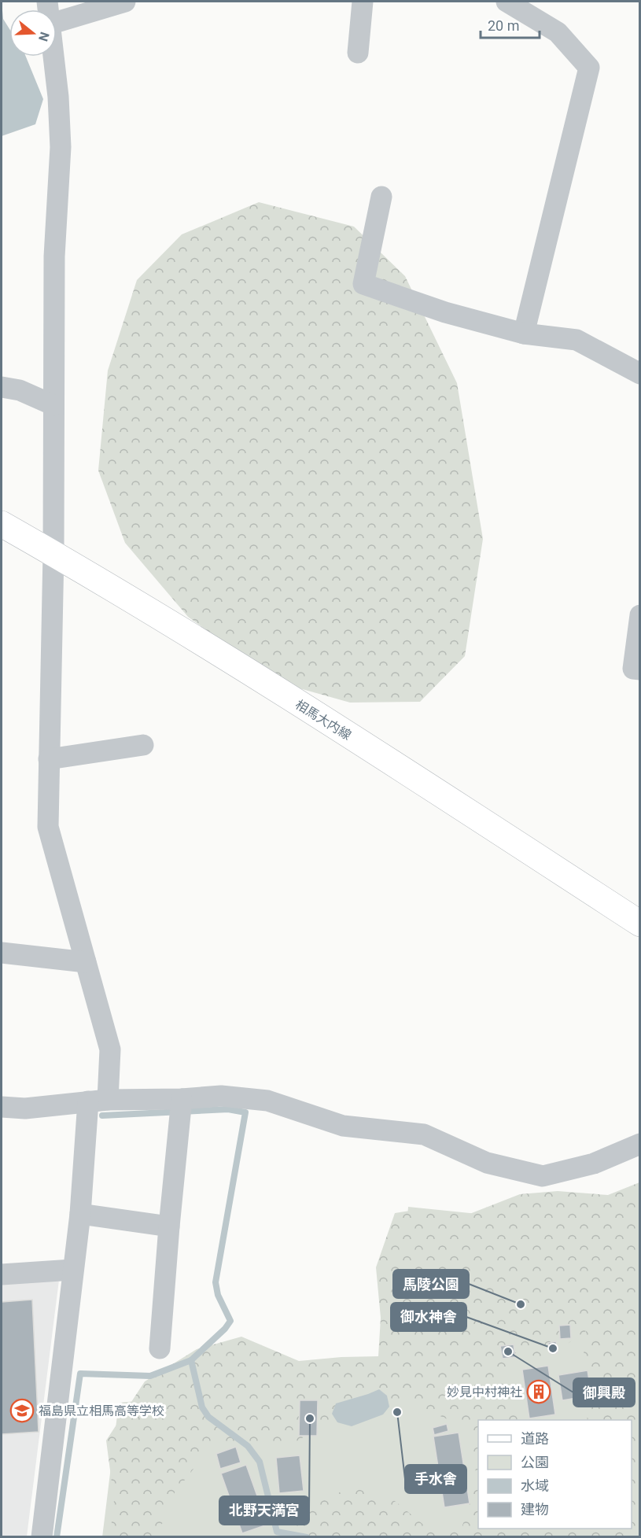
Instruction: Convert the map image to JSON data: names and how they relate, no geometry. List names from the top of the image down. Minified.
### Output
{"streets":{"main road":["相馬大内線"]},"places":{"other":["馬陵公園","御水神舎","御興殿","手水舎","北野天満宮"],"building":["妙見中村神社"],"school or university":["福島県立相馬高等学校"]},"legend":["道路","公園","水域","建物"],"scale_bar":"20 m","north":"right"}
